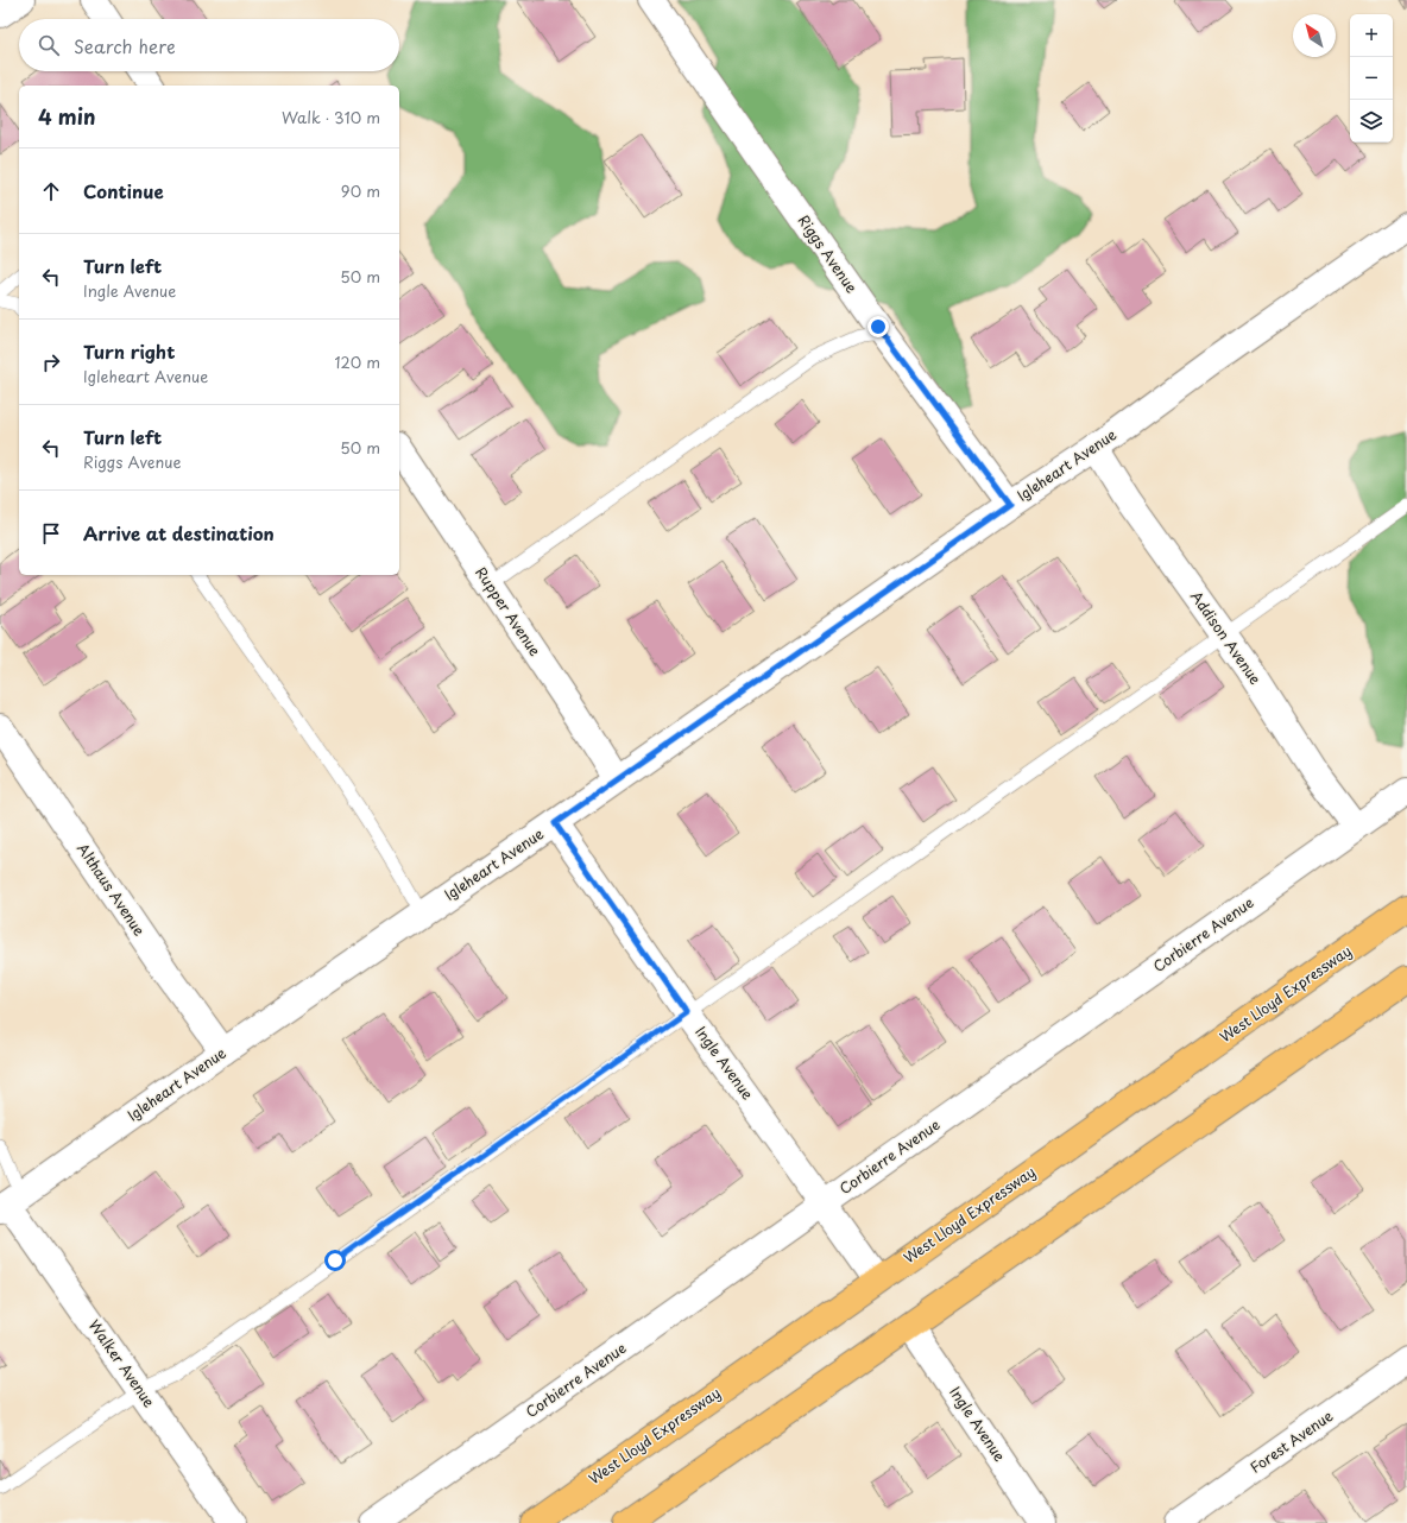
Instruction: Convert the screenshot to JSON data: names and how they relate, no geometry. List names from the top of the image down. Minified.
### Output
{"streets":{"highway":["West Lloyd Expressway"],"street":["Riggs Avenue","Igleheart Avenue","Rupper Avenue","Addison Avenue","Althaus Avenue","Corbierre Avenue","Ingle Avenue","Walker Avenue","Forest Avenue"]},"crossings":[["Riggs Avenue","Igleheart Avenue"],["Igleheart Avenue","Rupper Avenue"],["Igleheart Avenue","Addison Avenue"],["Igleheart Avenue","Althaus Avenue"],["Igleheart Avenue","Ingle Avenue"],["Igleheart Avenue","Walker Avenue"],["Addison Avenue","Corbierre Avenue"],["Corbierre Avenue","Ingle Avenue"],["West Lloyd Expressway","Ingle Avenue"]],"north":"top left","page":{"map_buttons":["+","−"],"search":"Search here","heading":["4 min","Walk · 310 m"],"list":[["Continue","90 m"],["Turn left","Ingle Avenue","50 m"],["Turn right","Igleheart Avenue","120 m"],["Turn left","Riggs Avenue","50 m"],"Arrive at destination"]}}
